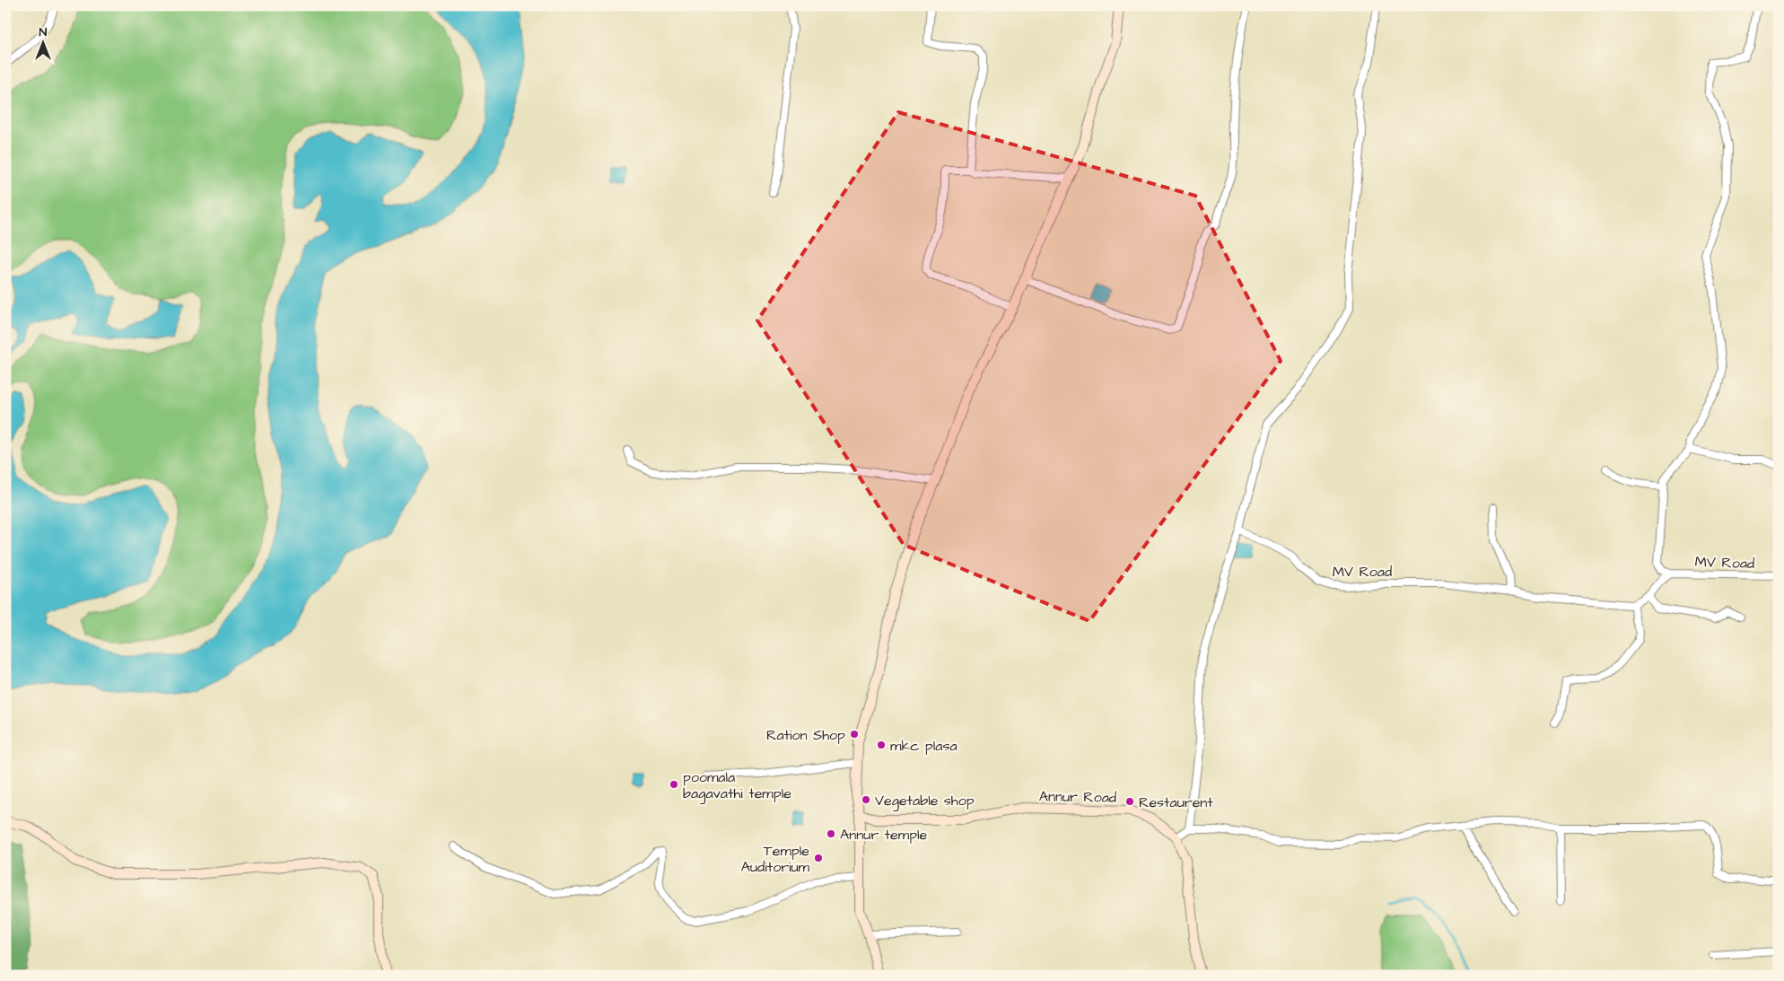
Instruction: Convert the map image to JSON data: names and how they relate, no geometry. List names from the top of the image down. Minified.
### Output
{"streets":{"main road":["Annur Road"],"street":["MV Road"]},"places":["Ration Shop","mkc plasa","poomala bagavathi temple","Vegetable shop","Restaurent","Annur temple","Temple Auditorium"],"north":"top"}
